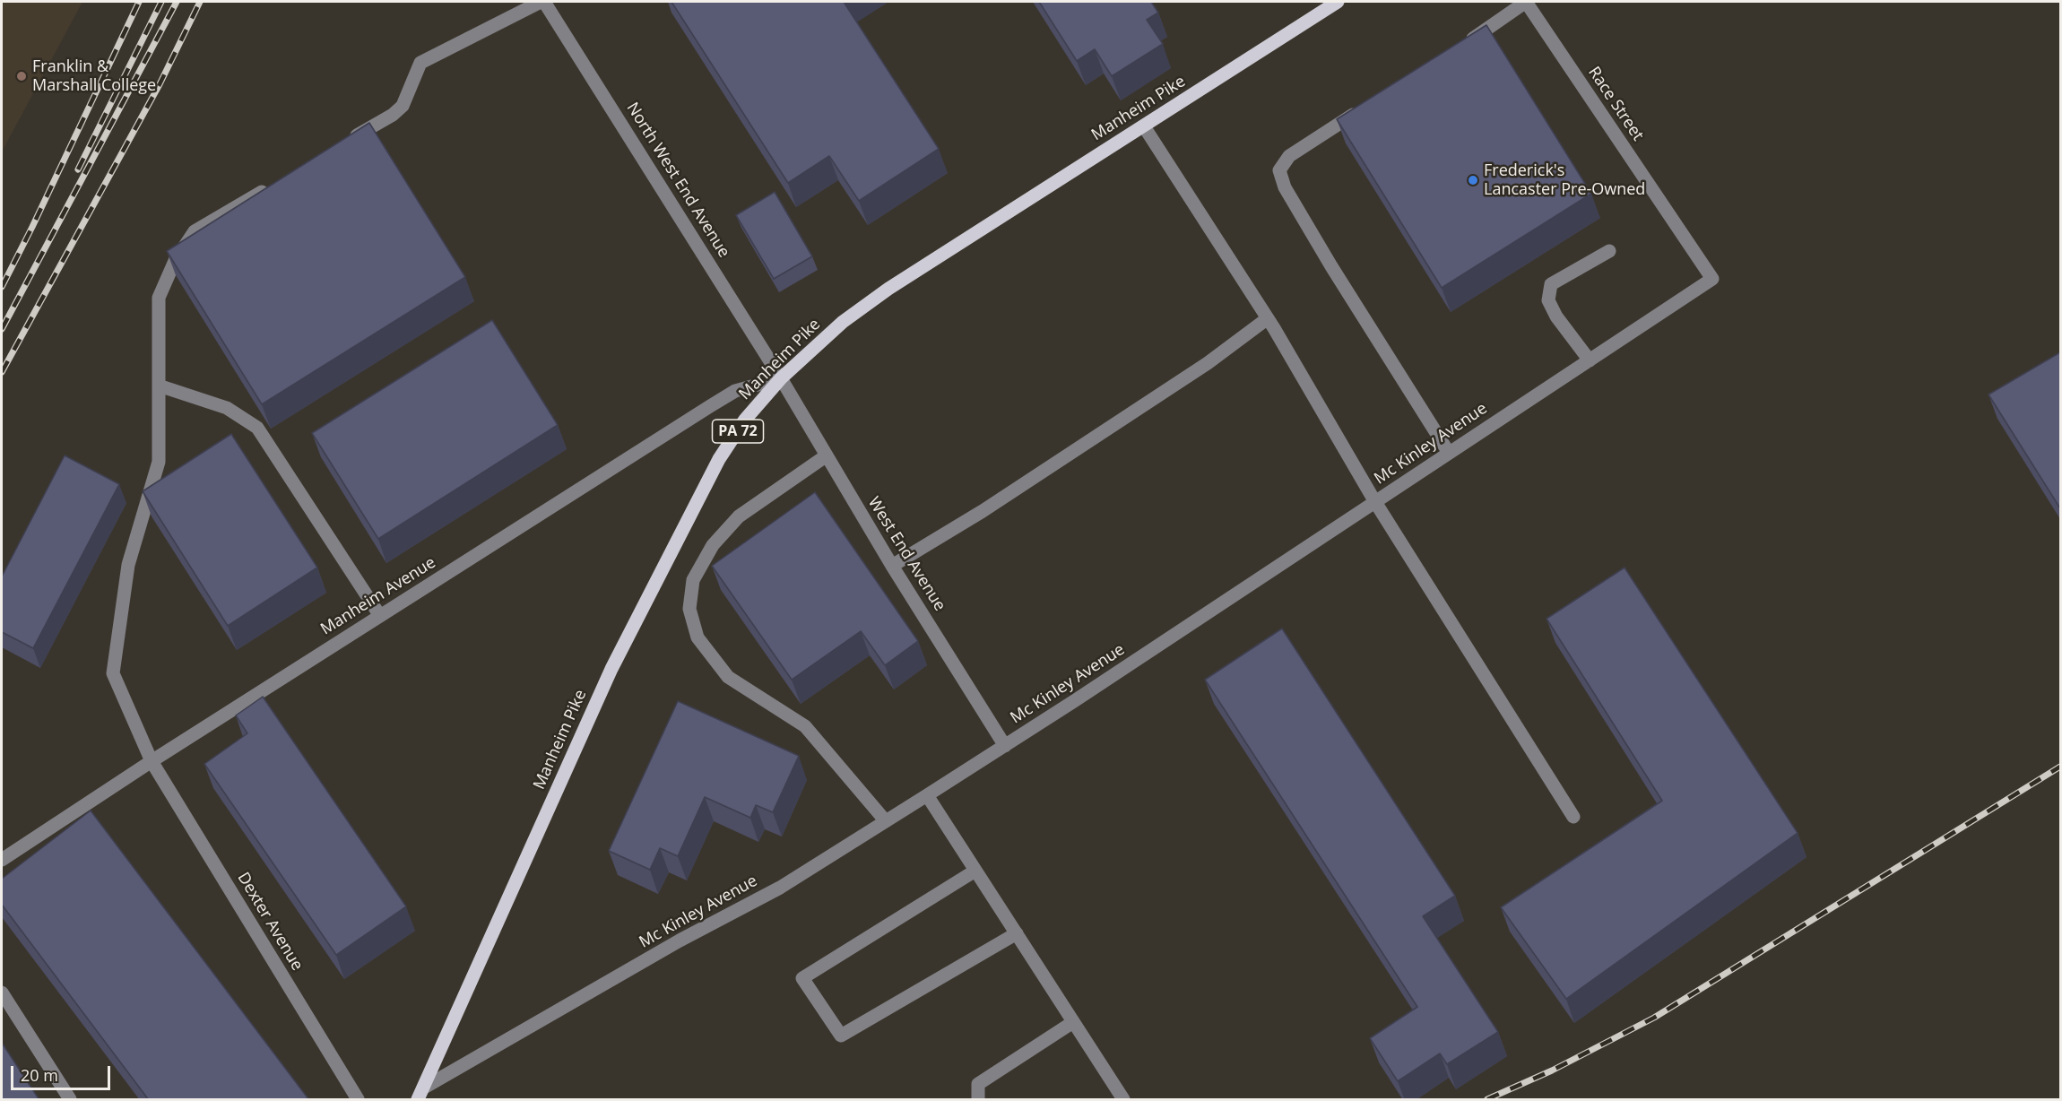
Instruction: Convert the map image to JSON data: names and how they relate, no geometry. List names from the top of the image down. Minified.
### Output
{"streets":{"main road":["Manheim Pike","PA 72"],"street":["Race Street","North West End Avenue","Mc Kinley Avenue","West End Avenue","Manheim Avenue","Dexter Avenue"]},"crossings":[["Race Street","Mc Kinley Avenue"],["Manheim Pike","North West End Avenue"],["Manheim Pike","Mc Kinley Avenue"],["Manheim Pike","West End Avenue"],["Manheim Pike","Manheim Avenue"],["North West End Avenue","West End Avenue"],["North West End Avenue","Manheim Avenue"],["Mc Kinley Avenue","West End Avenue"],["West End Avenue","Manheim Avenue"],["Manheim Avenue","Dexter Avenue"]],"places":["Franklin & Marshall College","Frederick's Lancaster Pre-Owned"],"scale_bar":"20 m"}
